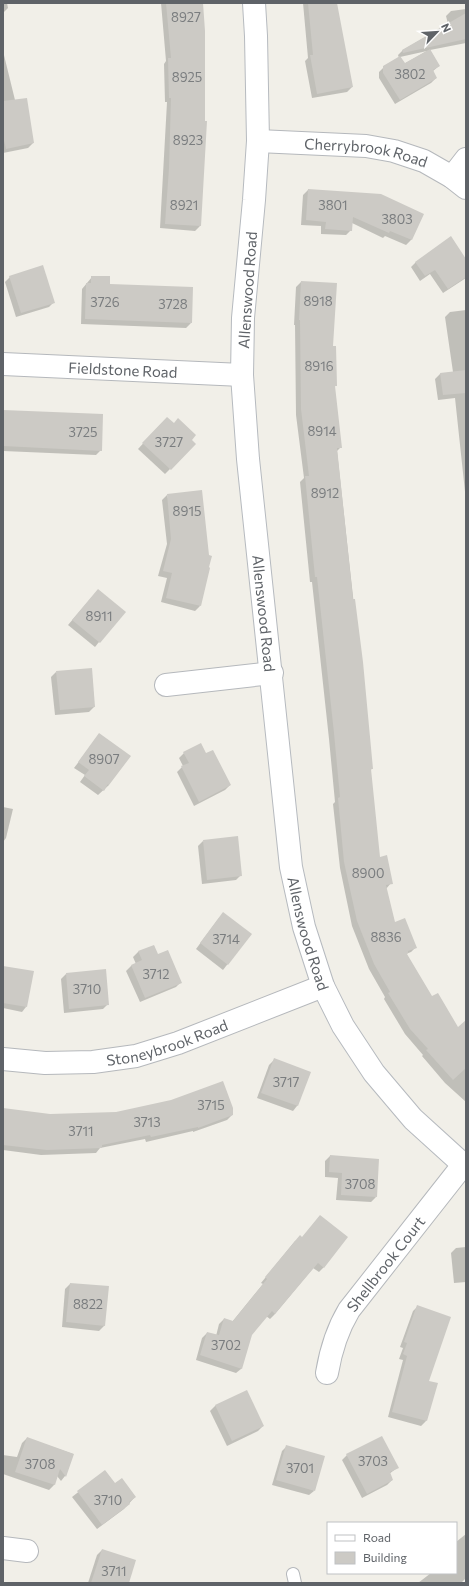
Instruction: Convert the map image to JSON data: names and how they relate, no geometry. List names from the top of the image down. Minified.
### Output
{"streets":{"street":["Cherrybrook Road","Allenswood Road","Fieldstone Road","Stoneybrook Road","Shellbrook Court"]},"crossings":[["Cherrybrook Road","Allenswood Road"],["Allenswood Road","Fieldstone Road"],["Allenswood Road","Stoneybrook Road"],["Allenswood Road","Shellbrook Court"]],"house_numbers":["8927","3802","8925","8923","8921","3801","3803","8918","3726","3728","8916","8914","3725","3727","8912","8915","8911","8907","8900","8836","3714","3712","3710","3717","3715","3713","3711","3708","8822","3702","3703","3708","3701","3710","3711"],"legend":["Road","Building"],"north":"top right"}
